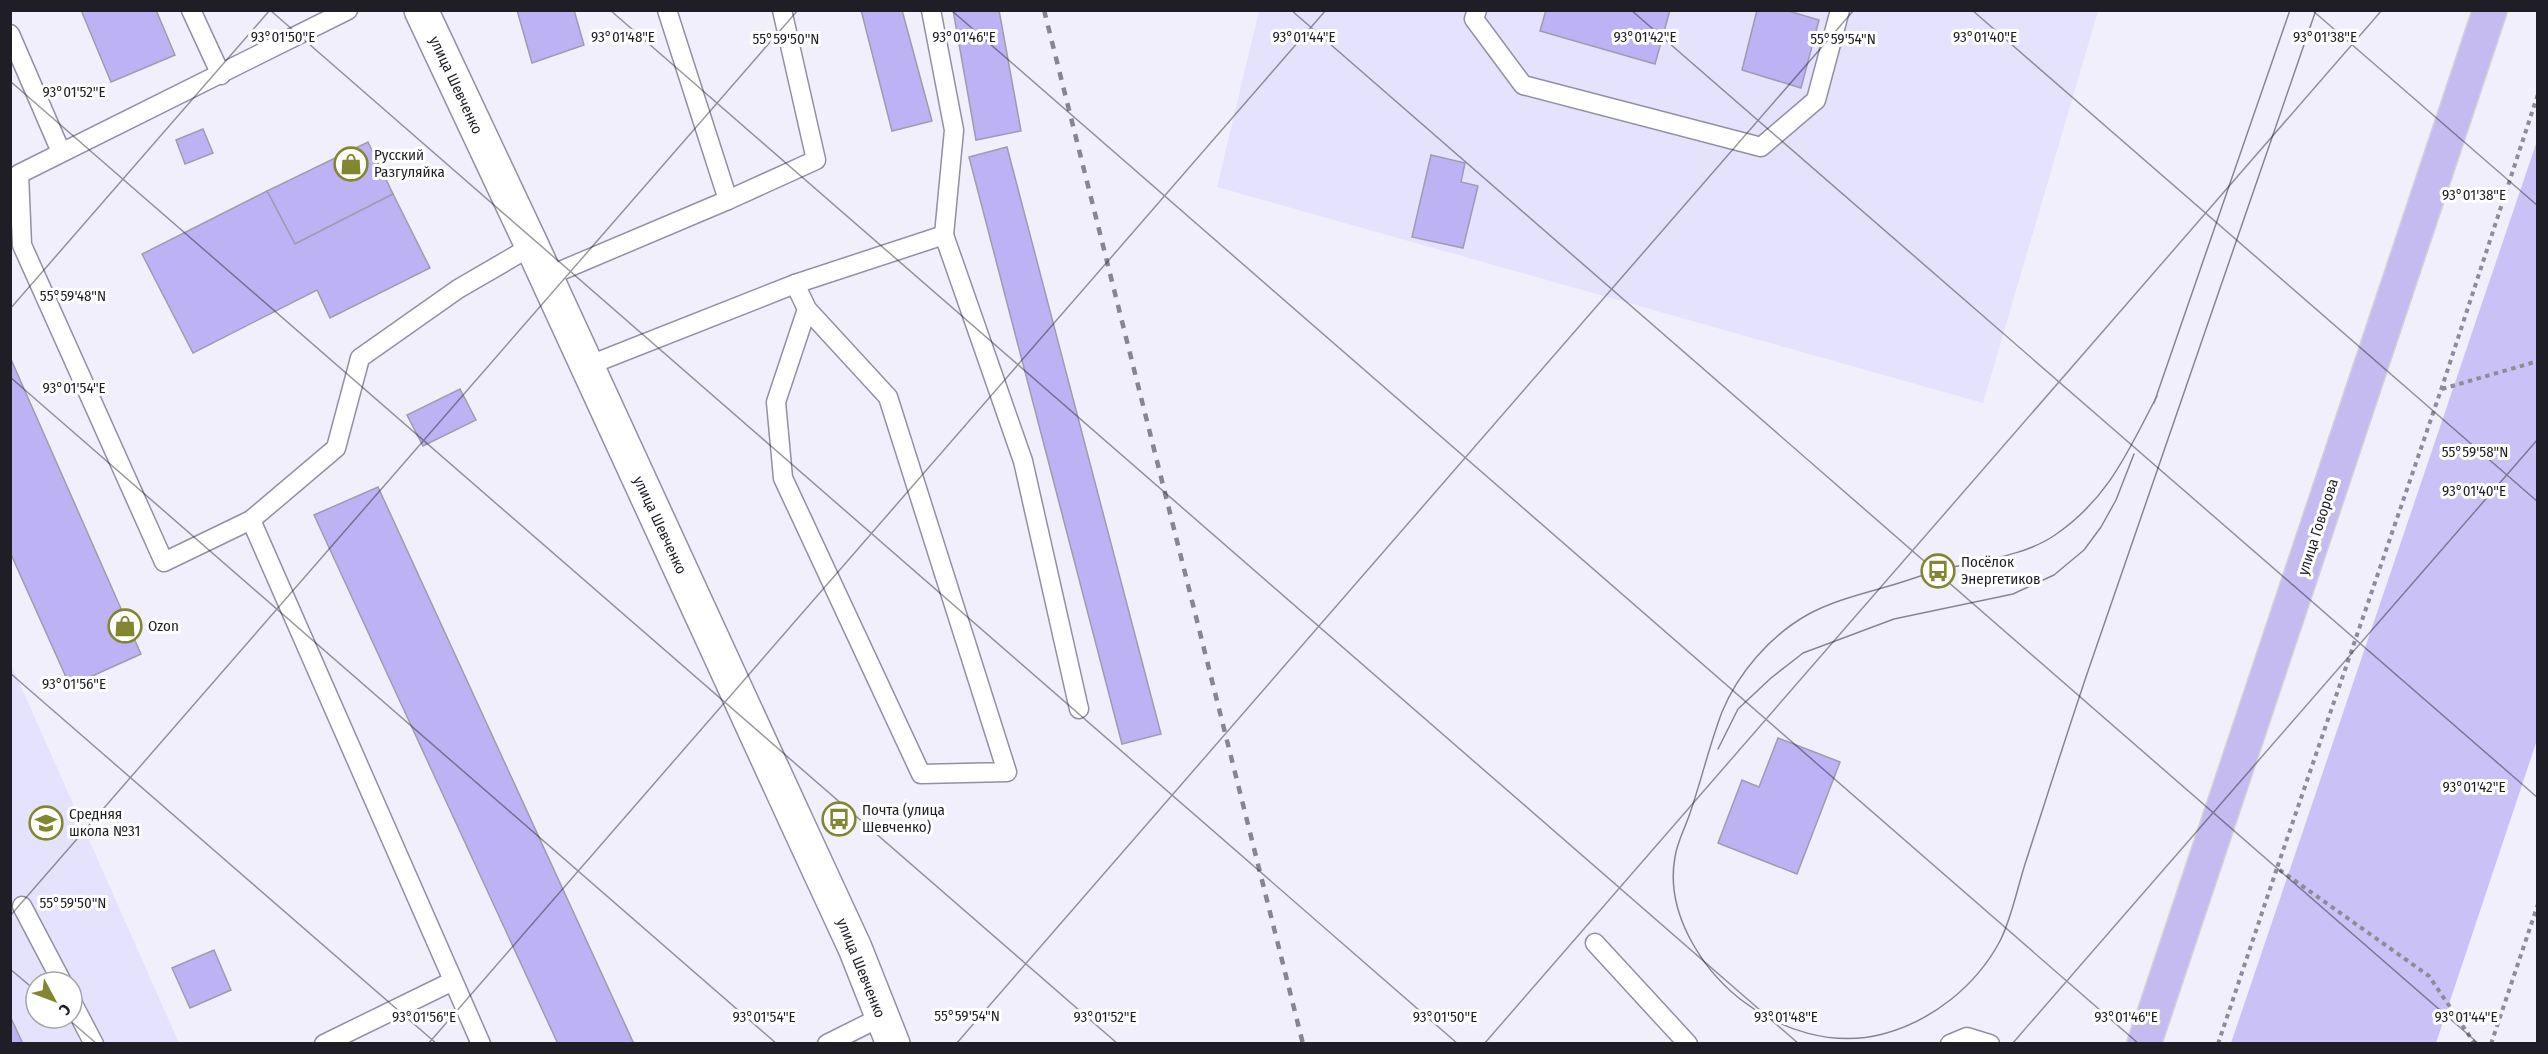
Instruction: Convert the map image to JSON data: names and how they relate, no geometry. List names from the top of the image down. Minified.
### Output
{"streets":{"main road":["улица Говорова"],"street":["улица Шевченко"]},"places":{"shop":["Русский Разгуляйка","Ozon"],"bus stop":["Посёлок Энергетиков","Почта (улица Шевченко)"],"school or university":["Средняя школа №31"]},"north":"bottom right","coordinates":["93°01'50\"E","93°01'48\"E","93°01'46\"E","93°01'44\"E","93°01'42\"E","93°01'40\"E","93°01'38\"E","55°59'50\"N","55°59'54\"N","93°01'52\"E","55°59'48\"N","93°01'54\"E","55°59'58\"N","93°01'56\"E"]}
